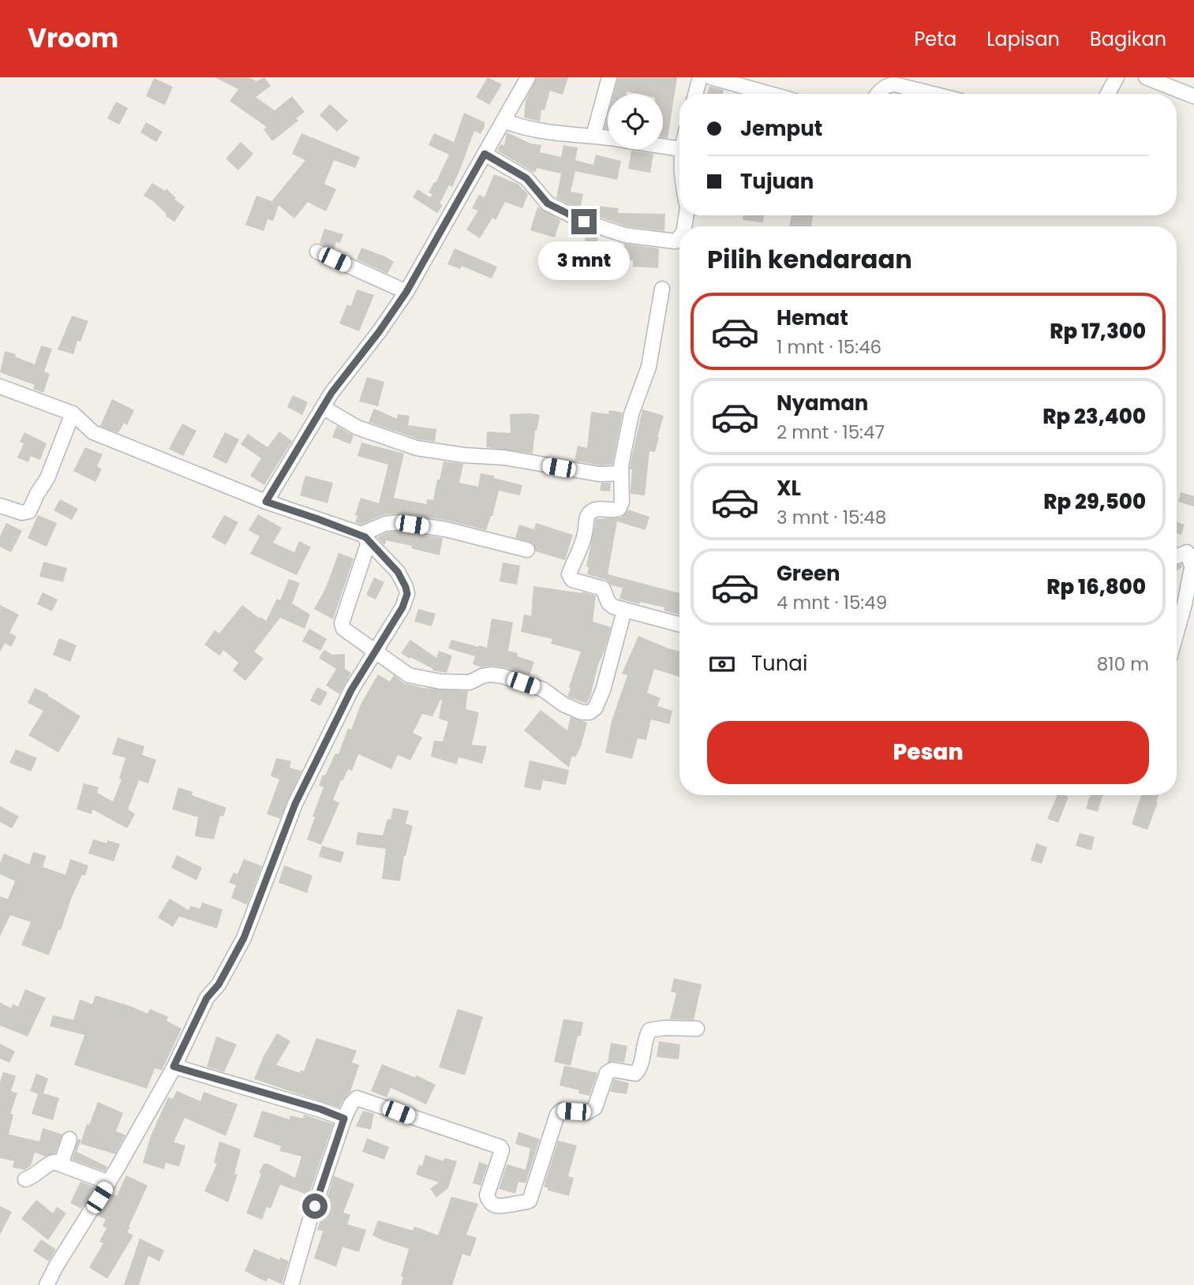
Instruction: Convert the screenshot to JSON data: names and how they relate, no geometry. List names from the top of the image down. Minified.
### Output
{"page":{"header":"Vroom","nav":["Peta","Lapisan","Bagikan"],"banner":["Jemput","Tujuan"],"heading":"Pilih kendaraan","bubble":"3 mnt","list":[{"name":"Hemat","note":"1 mnt · 15:46","value":"Rp 17,300"},{"name":"Nyaman","note":"2 mnt · 15:47","value":"Rp 23,400"},{"name":"XL","note":"3 mnt · 15:48","value":"Rp 29,500"},{"name":"Green","note":"4 mnt · 15:49","value":"Rp 16,800"}],"pay":["Tunai","810 m"],"buttons":"Pesan"}}
